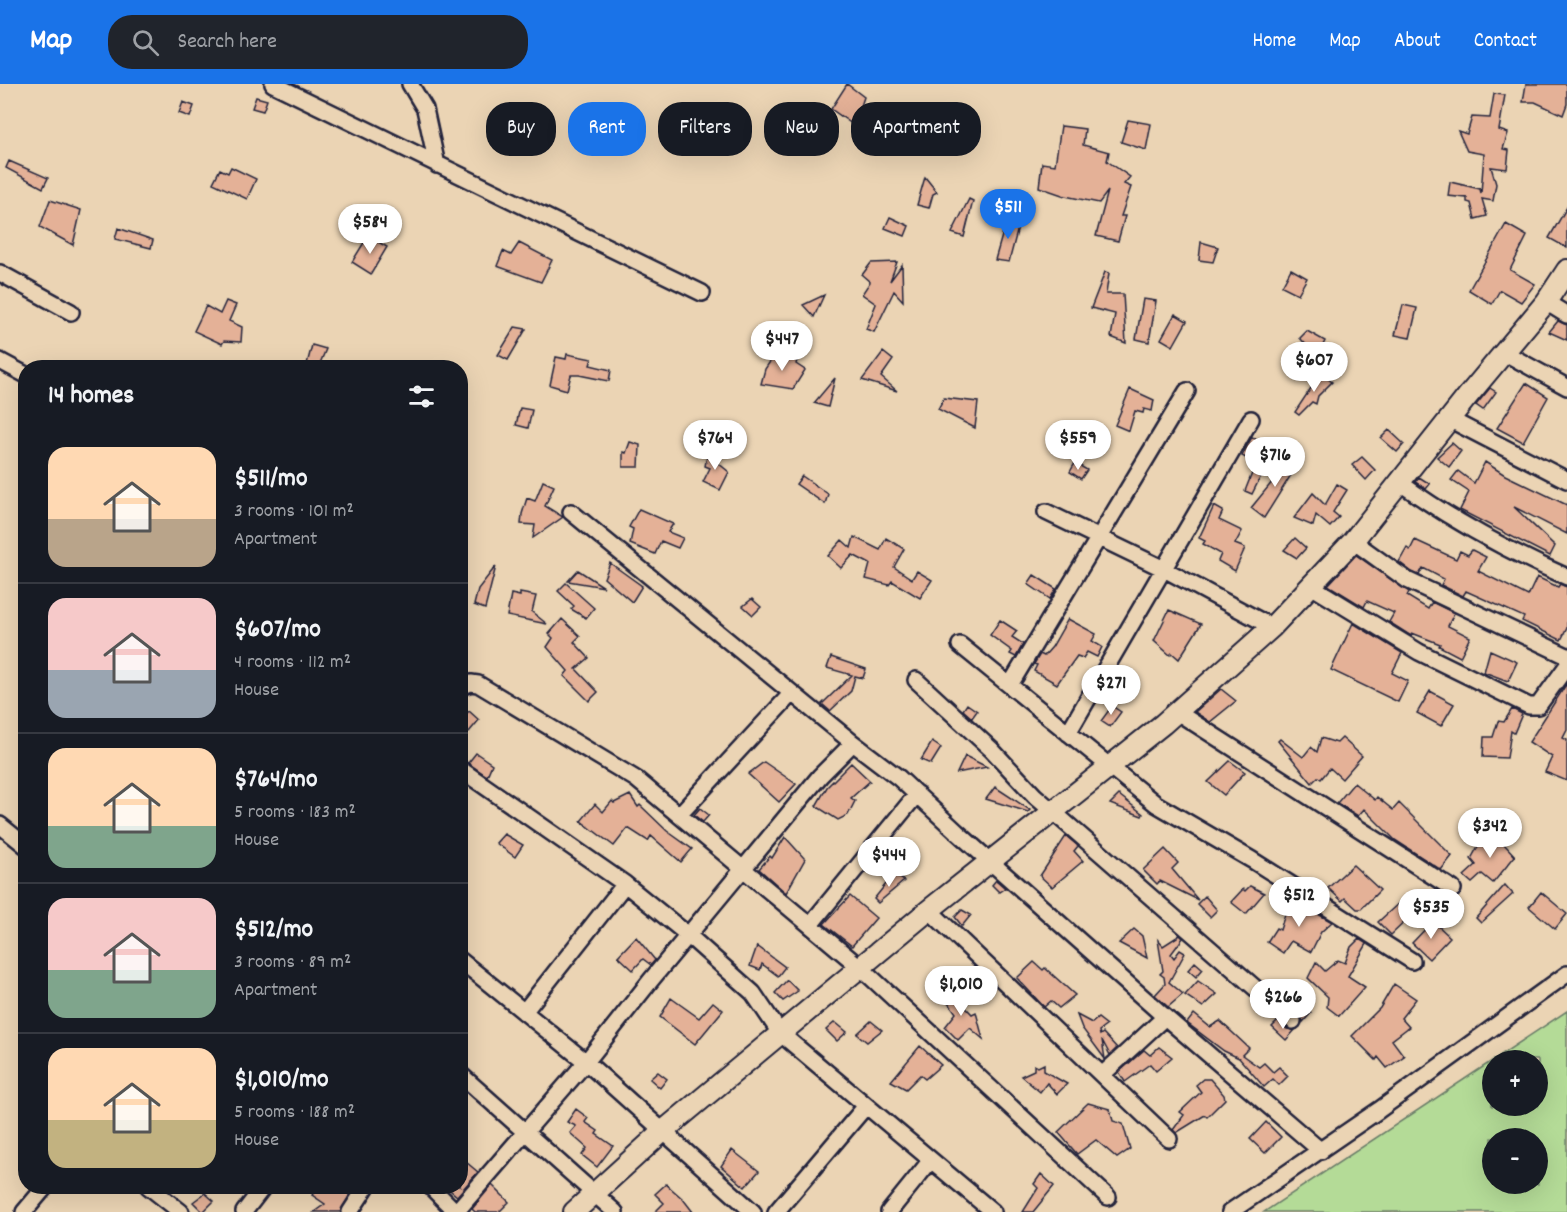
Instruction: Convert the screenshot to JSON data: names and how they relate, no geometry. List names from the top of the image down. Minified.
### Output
{"page":{"header":"Map","search":"Search here","nav":["Home","Map","About","Contact"],"chip":["Buy","Rent","Filters","New","Apartment"],"price":["$511","$584","$447","$607","$764","$559","$716","$271","$342","$444","$512","$535","$1,010","$266"],"heading":"14 homes","list":[{"name":"$511/mo","note":"3 rooms · 101 m² · Apartment"},{"name":"$607/mo","note":"4 rooms · 112 m² · House"},{"name":"$764/mo","note":"5 rooms · 183 m² · House"},{"name":"$512/mo","note":"3 rooms · 89 m² · Apartment"},{"name":"$1,010/mo","note":"5 rooms · 188 m² · House"}],"map_buttons":["+","−"]}}
